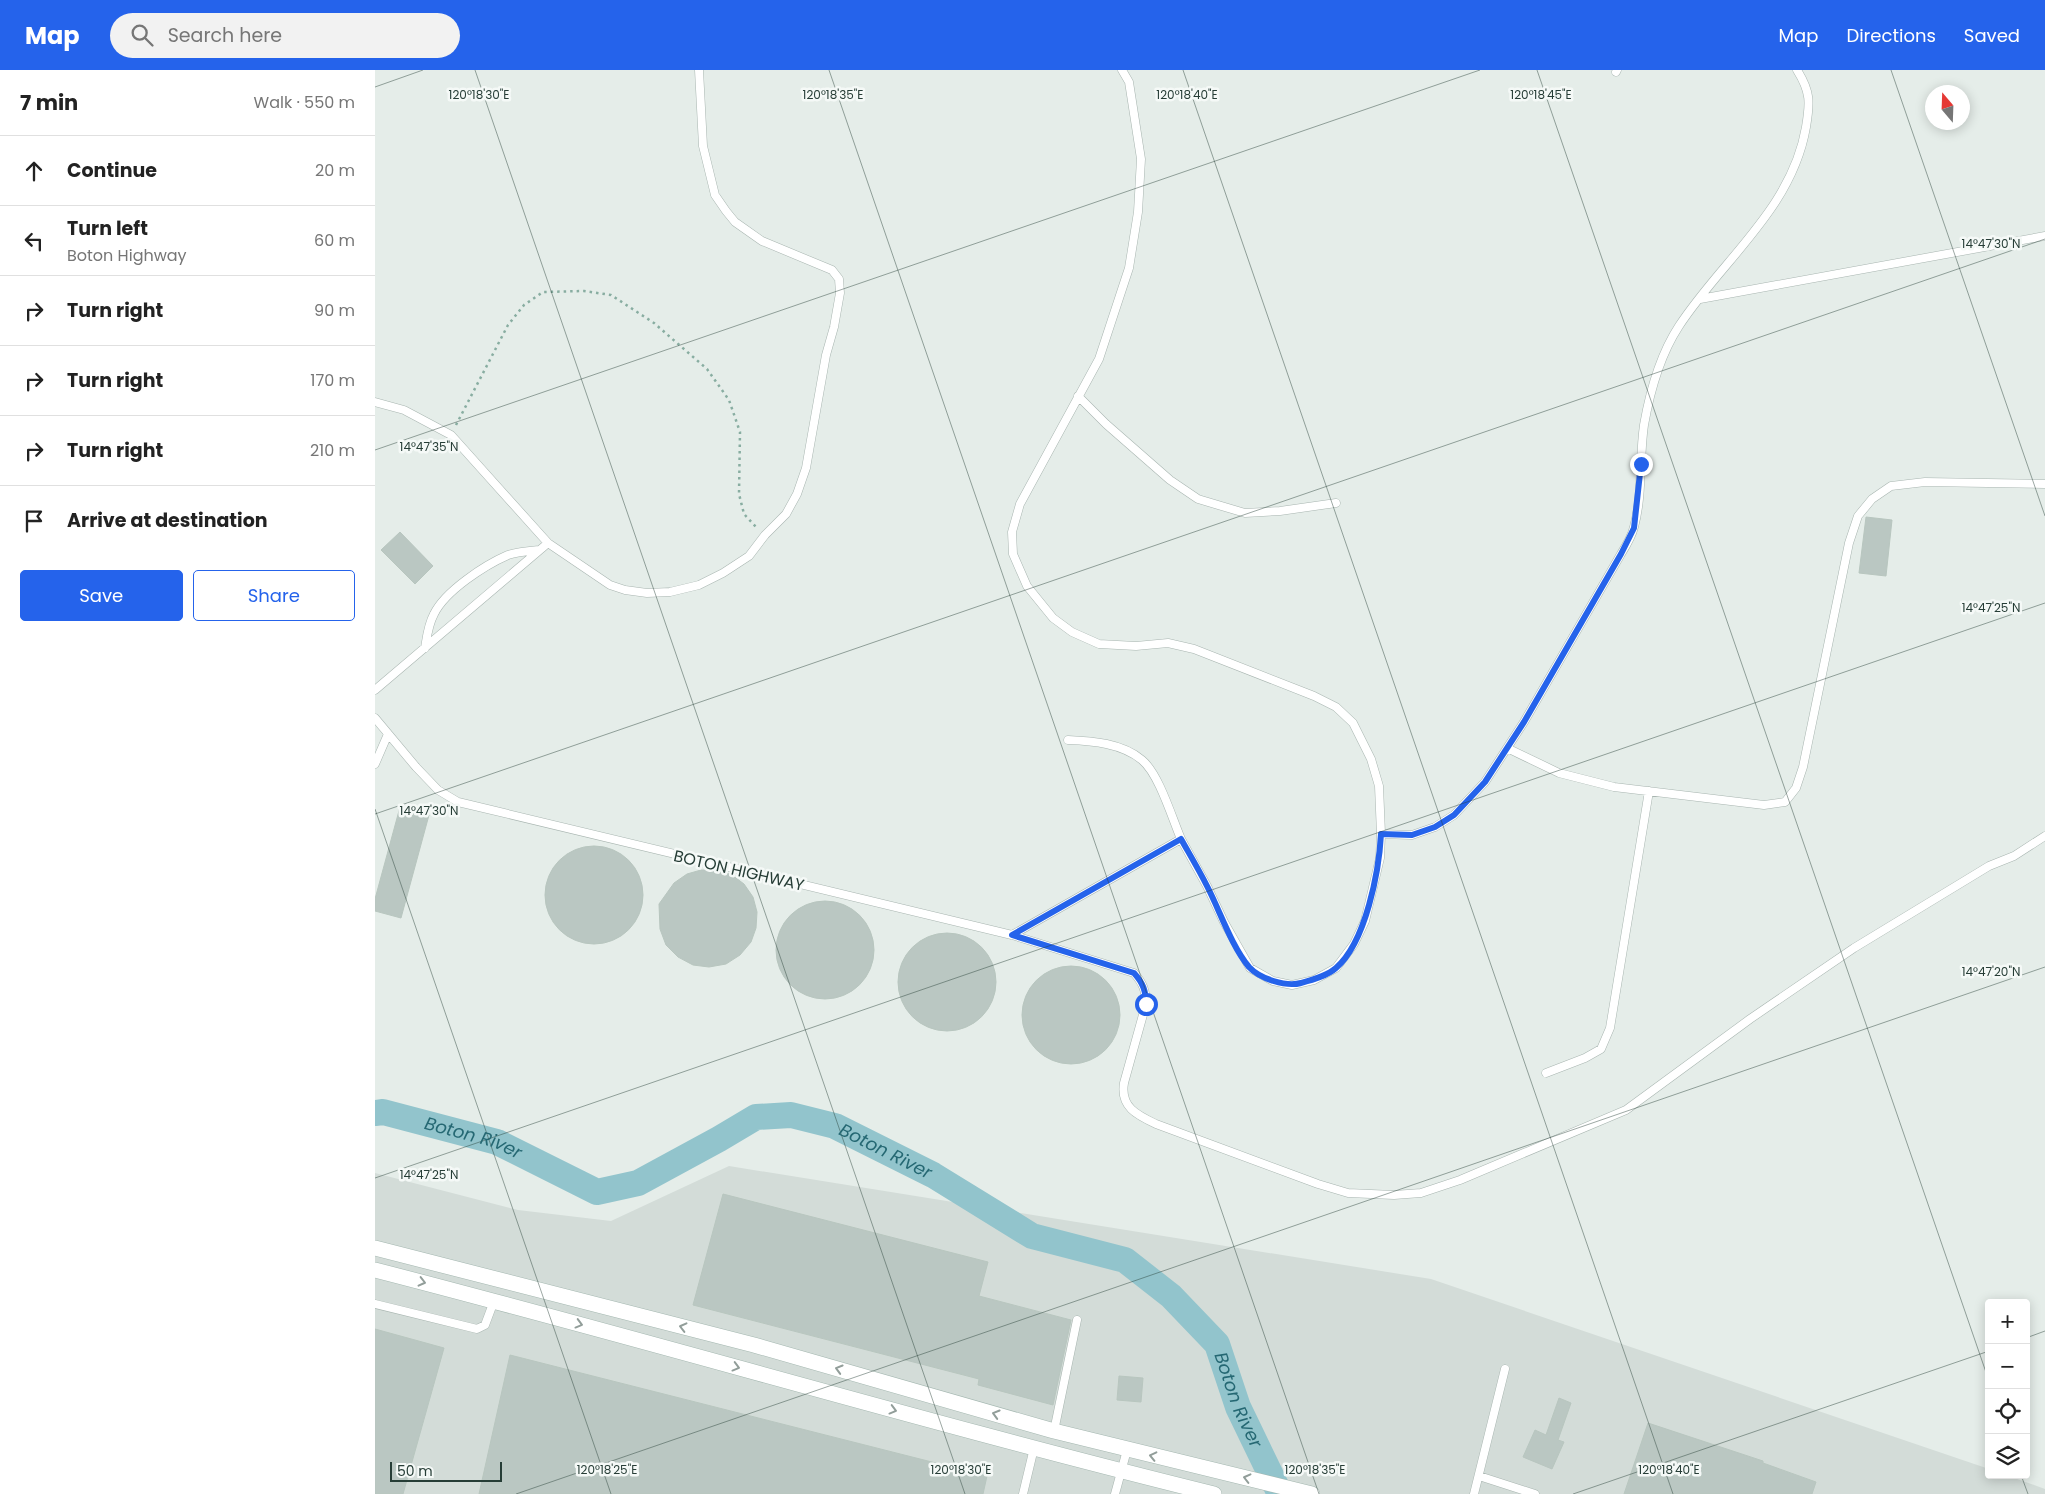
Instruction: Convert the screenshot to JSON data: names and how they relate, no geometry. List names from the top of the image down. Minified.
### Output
{"streets":{"lane":["BOTON HIGHWAY"]},"water":["Boton River"],"scale_bar":"50 m","north":"top","page":{"header":"Map","search":"Search here","nav":["Map","Directions","Saved"],"heading":["7 min","Walk · 550 m"],"list":[["Continue","20 m"],["Turn left","Boton Highway","60 m"],["Turn right","90 m"],["Turn right","170 m"],["Turn right","210 m"],"Arrive at destination"],"buttons":["Save","Share"],"map_buttons":["+","−"],"scale":"50 m"},"coordinates":["120°18'30\"E","120°18'35\"E","120°18'40\"E","120°18'45\"E","14°47'30\"N","14°47'35\"N","14°47'25\"N","14°47'20\"N","120°18'25\"E"]}
